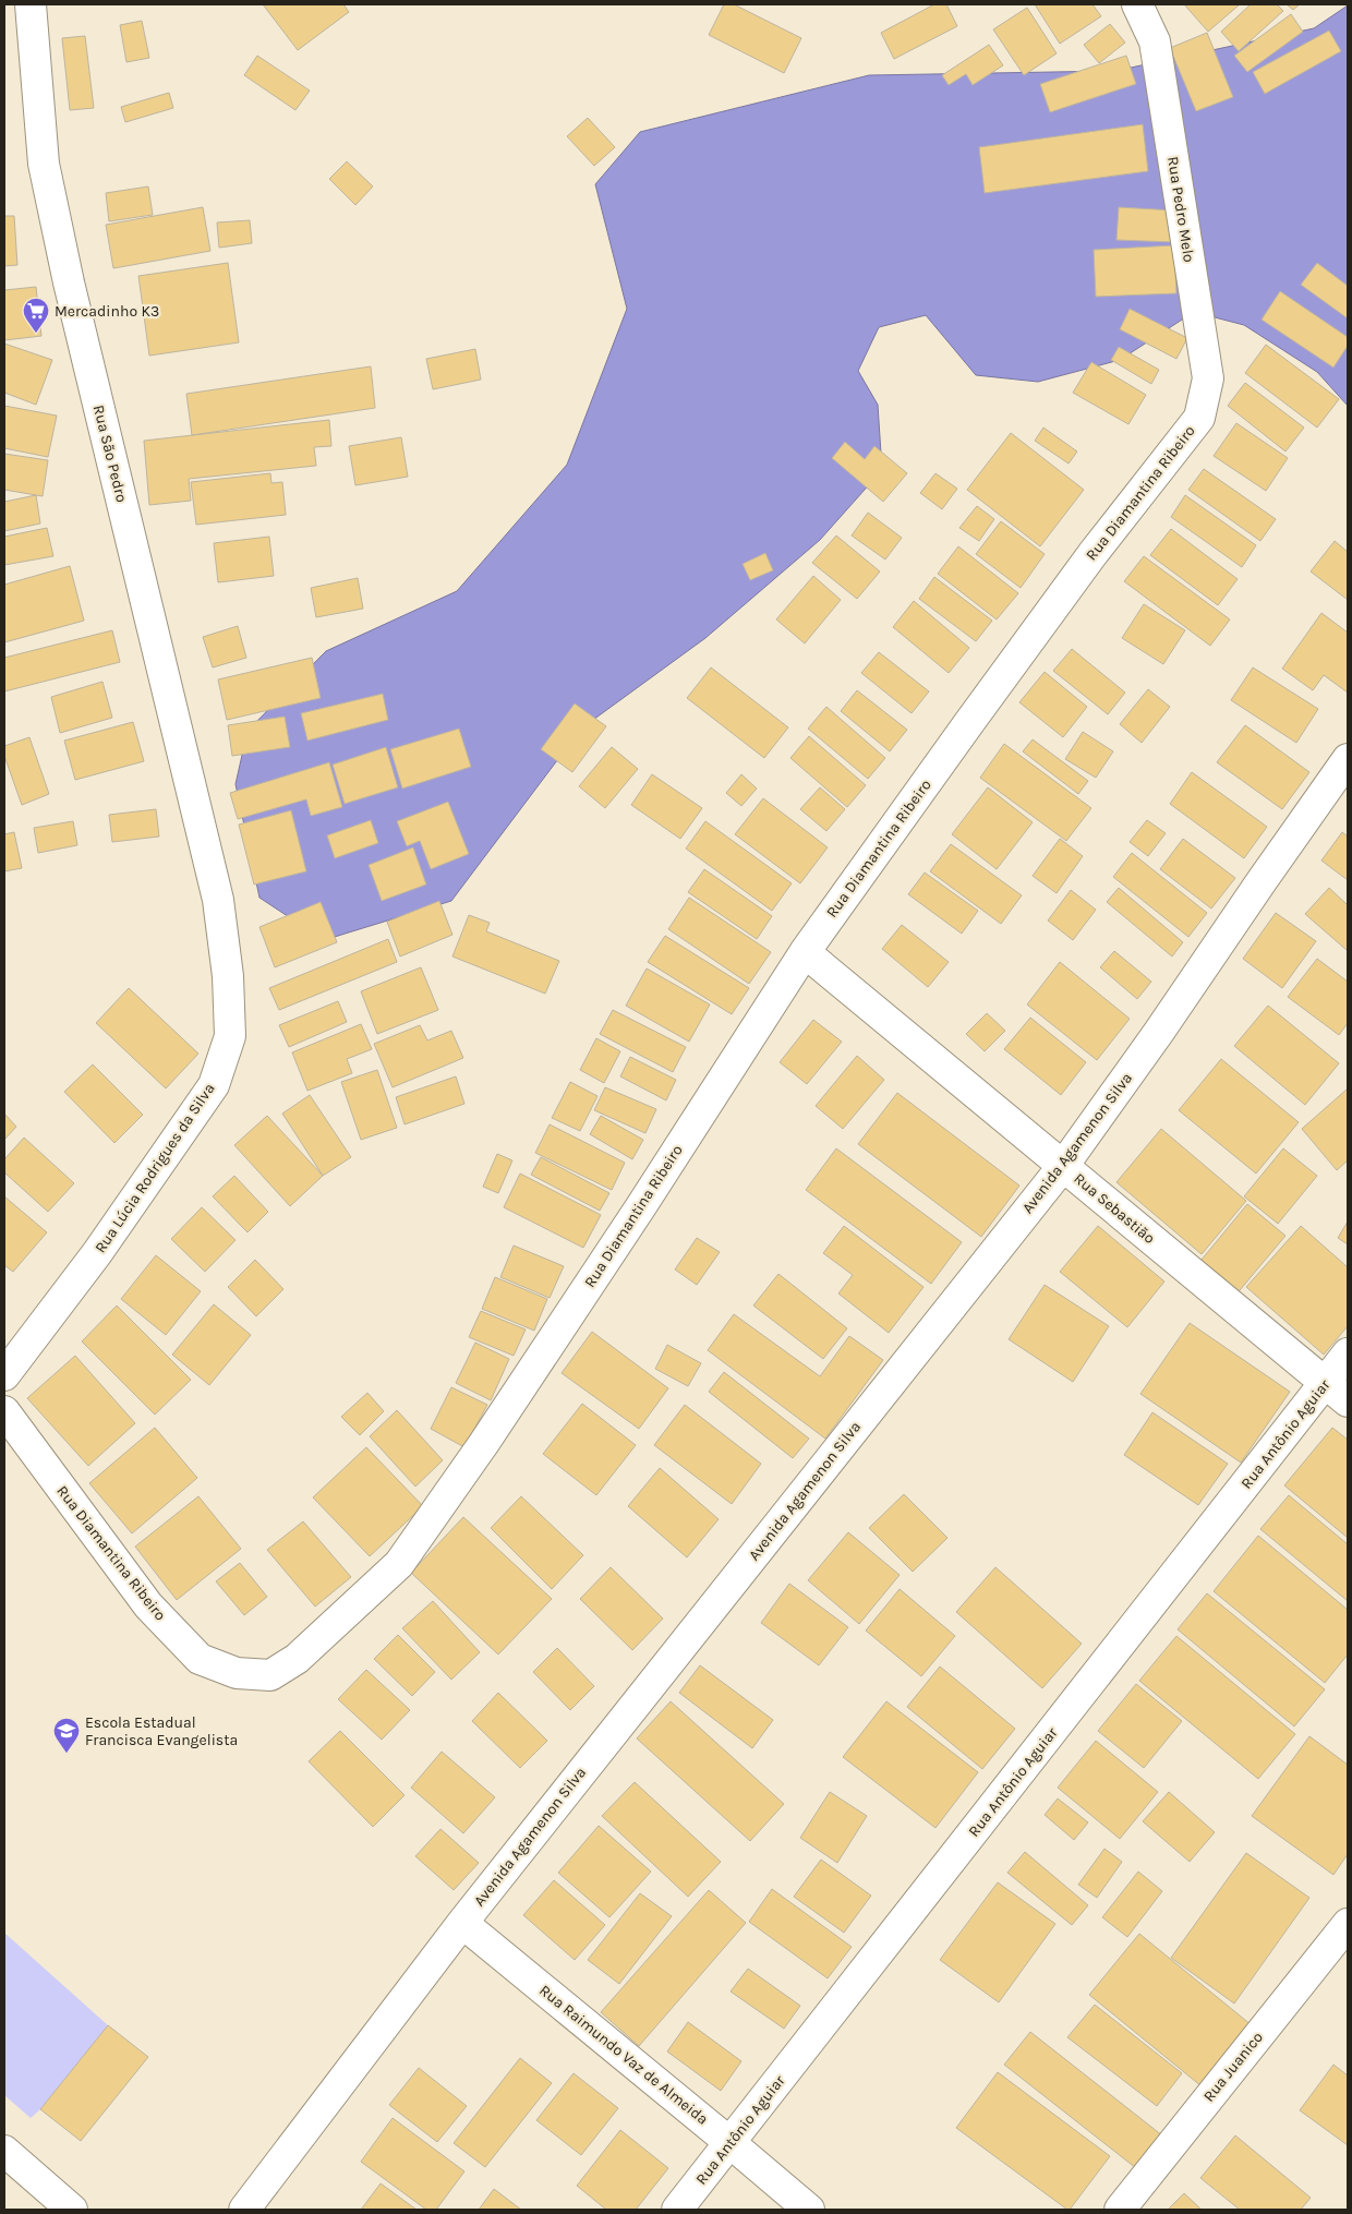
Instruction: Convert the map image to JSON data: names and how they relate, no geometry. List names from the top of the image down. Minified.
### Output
{"streets":{"street":["Rua Pedro Melo","Rua São Pedro","Rua Diamantina Ribeiro","Avenida Agamenon Silva","Rua Lúcia Rodrigues da Silva","Rua Sebastião","Rua Antônio Aguiar","Rua Raimundo Vaz de Almeida","Rua Juanico"]},"crossings":[["Rua Pedro Melo","Rua Diamantina Ribeiro"],["Rua São Pedro","Rua Lúcia Rodrigues da Silva"],["Rua Diamantina Ribeiro","Rua Sebastião"],["Avenida Agamenon Silva","Rua Sebastião"],["Avenida Agamenon Silva","Rua Raimundo Vaz de Almeida"],["Rua Sebastião","Rua Antônio Aguiar"],["Rua Antônio Aguiar","Rua Raimundo Vaz de Almeida"]],"places":{"supermarket":["Mercadinho K3"],"school or university":["Escola Estadual Francisca Evangelista"]}}
